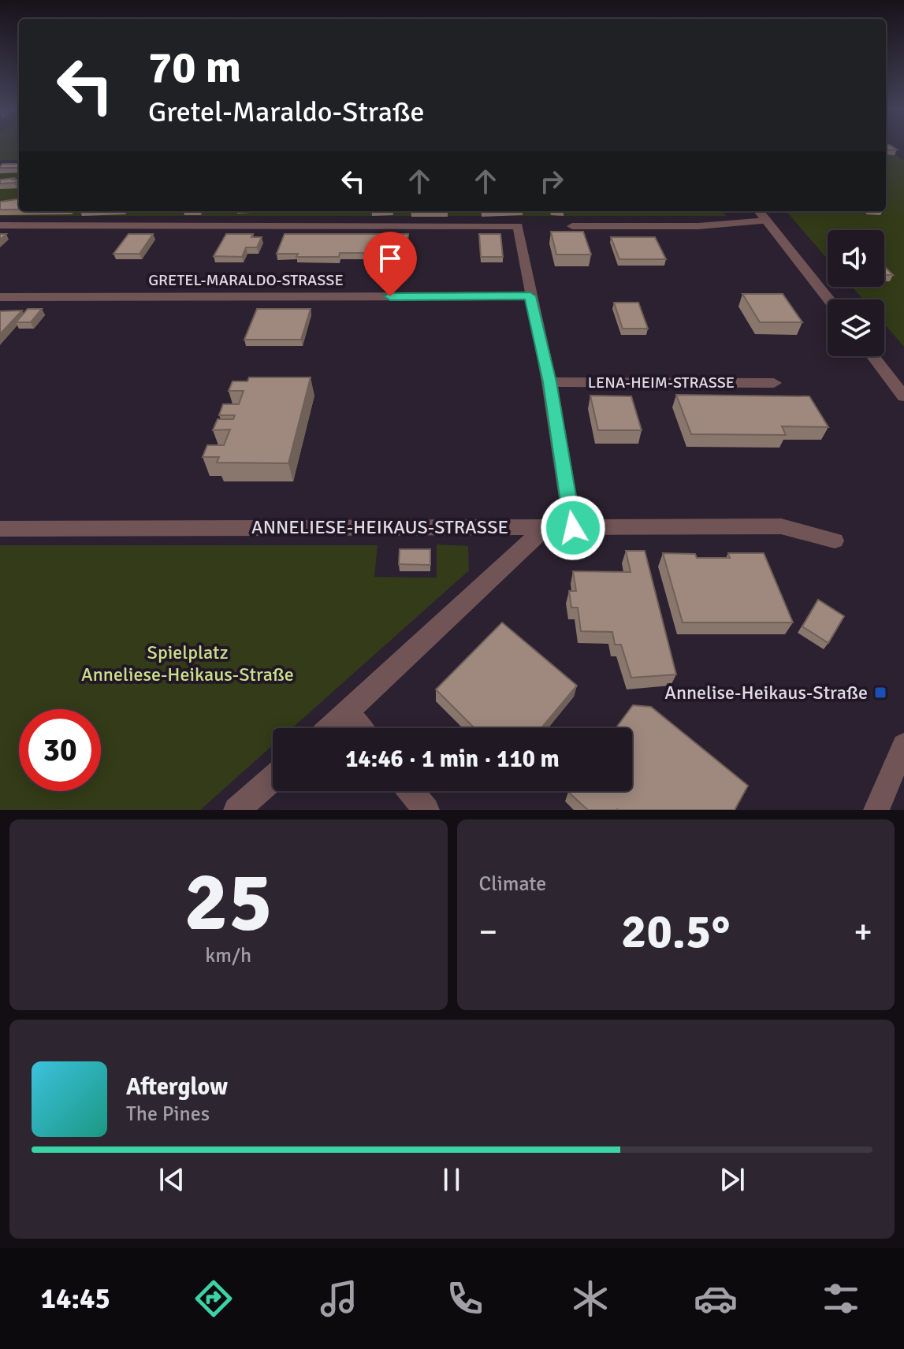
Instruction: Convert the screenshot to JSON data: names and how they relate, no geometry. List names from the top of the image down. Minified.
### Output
{"streets":{"street":["GRETEL-MARALDO-STRASSE","LENA-HEIM-STRASSE","ANNELIESE-HEIKAUS-STRASSE"]},"parks":["Spielplatz Anneliese-Heikaus-Straße"],"places":{"transit":["Annelise-Heikaus-Straße"]},"page":{"turn":["70 m","Gretel-Maraldo-Straße"],"limit":"30","trip":"14:46 · 1 min · 110 m","tile":[["25","km/h"],"Climate"],"heat":["−","20.5°","+"],"song":["Afterglow","The Pines"],"tabs":"14:45"}}
